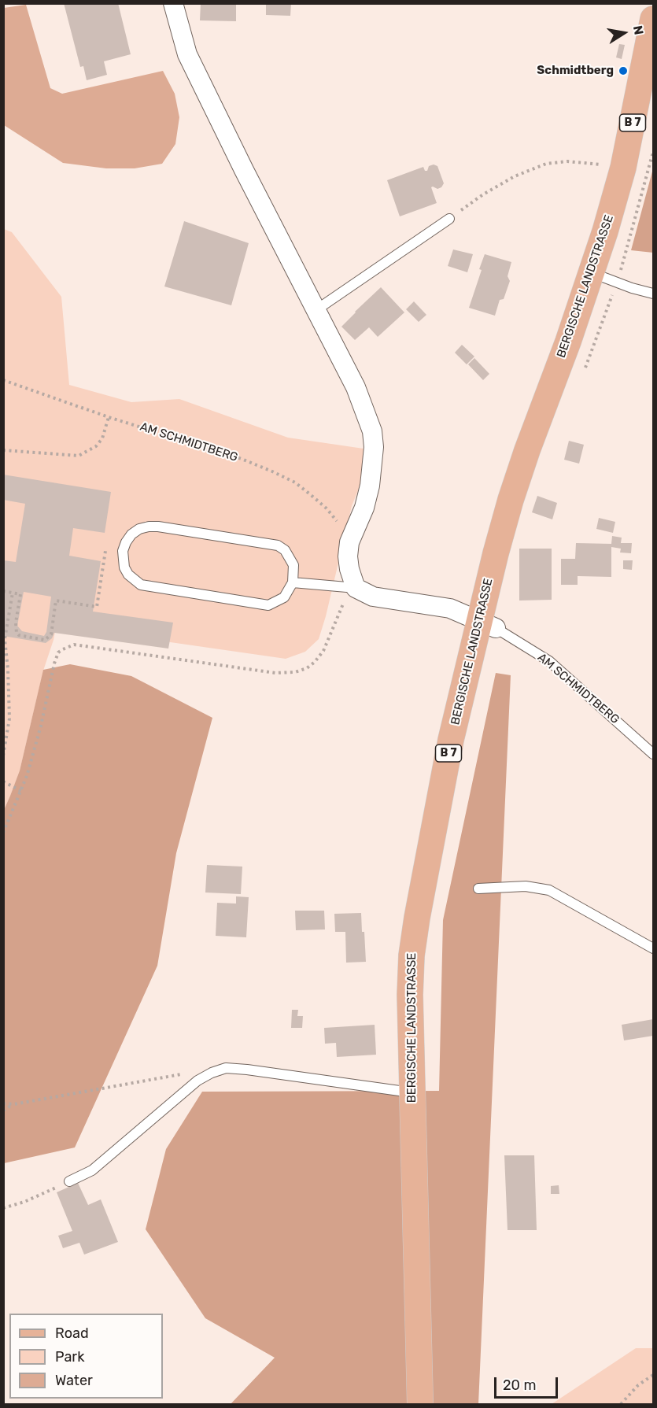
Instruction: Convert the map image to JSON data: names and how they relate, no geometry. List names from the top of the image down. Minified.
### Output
{"streets":{"main road":["B 7","BERGISCHE LANDSTRASSE"],"street":["AM SCHMIDTBERG"]},"crossings":[["BERGISCHE LANDSTRASSE","AM SCHMIDTBERG"]],"places":["Schmidtberg"],"legend":["Road","Park","Water"],"scale_bar":"20 m","north":"right"}
